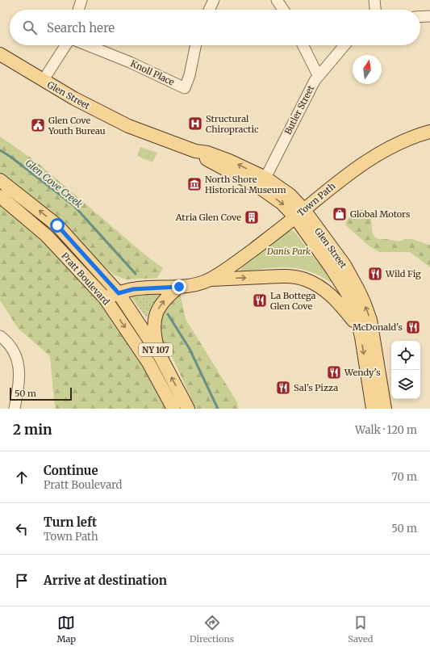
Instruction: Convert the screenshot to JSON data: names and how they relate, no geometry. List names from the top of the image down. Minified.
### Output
{"streets":{"main road":["Glen Street","Town Path","Pratt Boulevard","NY 107"],"street":["Knoll Place","Butler Street"]},"crossings":[["Glen Street","Butler Street"],["Glen Street","Town Path"],["Town Path","Pratt Boulevard"]],"water":["Glen Cove Creek"],"parks":["Danis Park"],"places":{"hospital":["Structural Chiropractic"],"public building":["Glen Cove Youth Bureau"],"museum":["North Shore Historical Museum"],"shop":["Global Motors"],"building":["Atria Glen Cove"],"restaurant":["Wild Fig","La Bottega Glen Cove","McDonald's","Wendy's","Sal's Pizza"]},"scale_bar":"50 m","north":"top","page":{"search":"Search here","scale":"50 m","heading":["2 min","Walk · 120 m"],"list":[["Continue","Pratt Boulevard","70 m"],["Turn left","Town Path","50 m"],"Arrive at destination"],"nav":["Map","Directions","Saved"]}}
